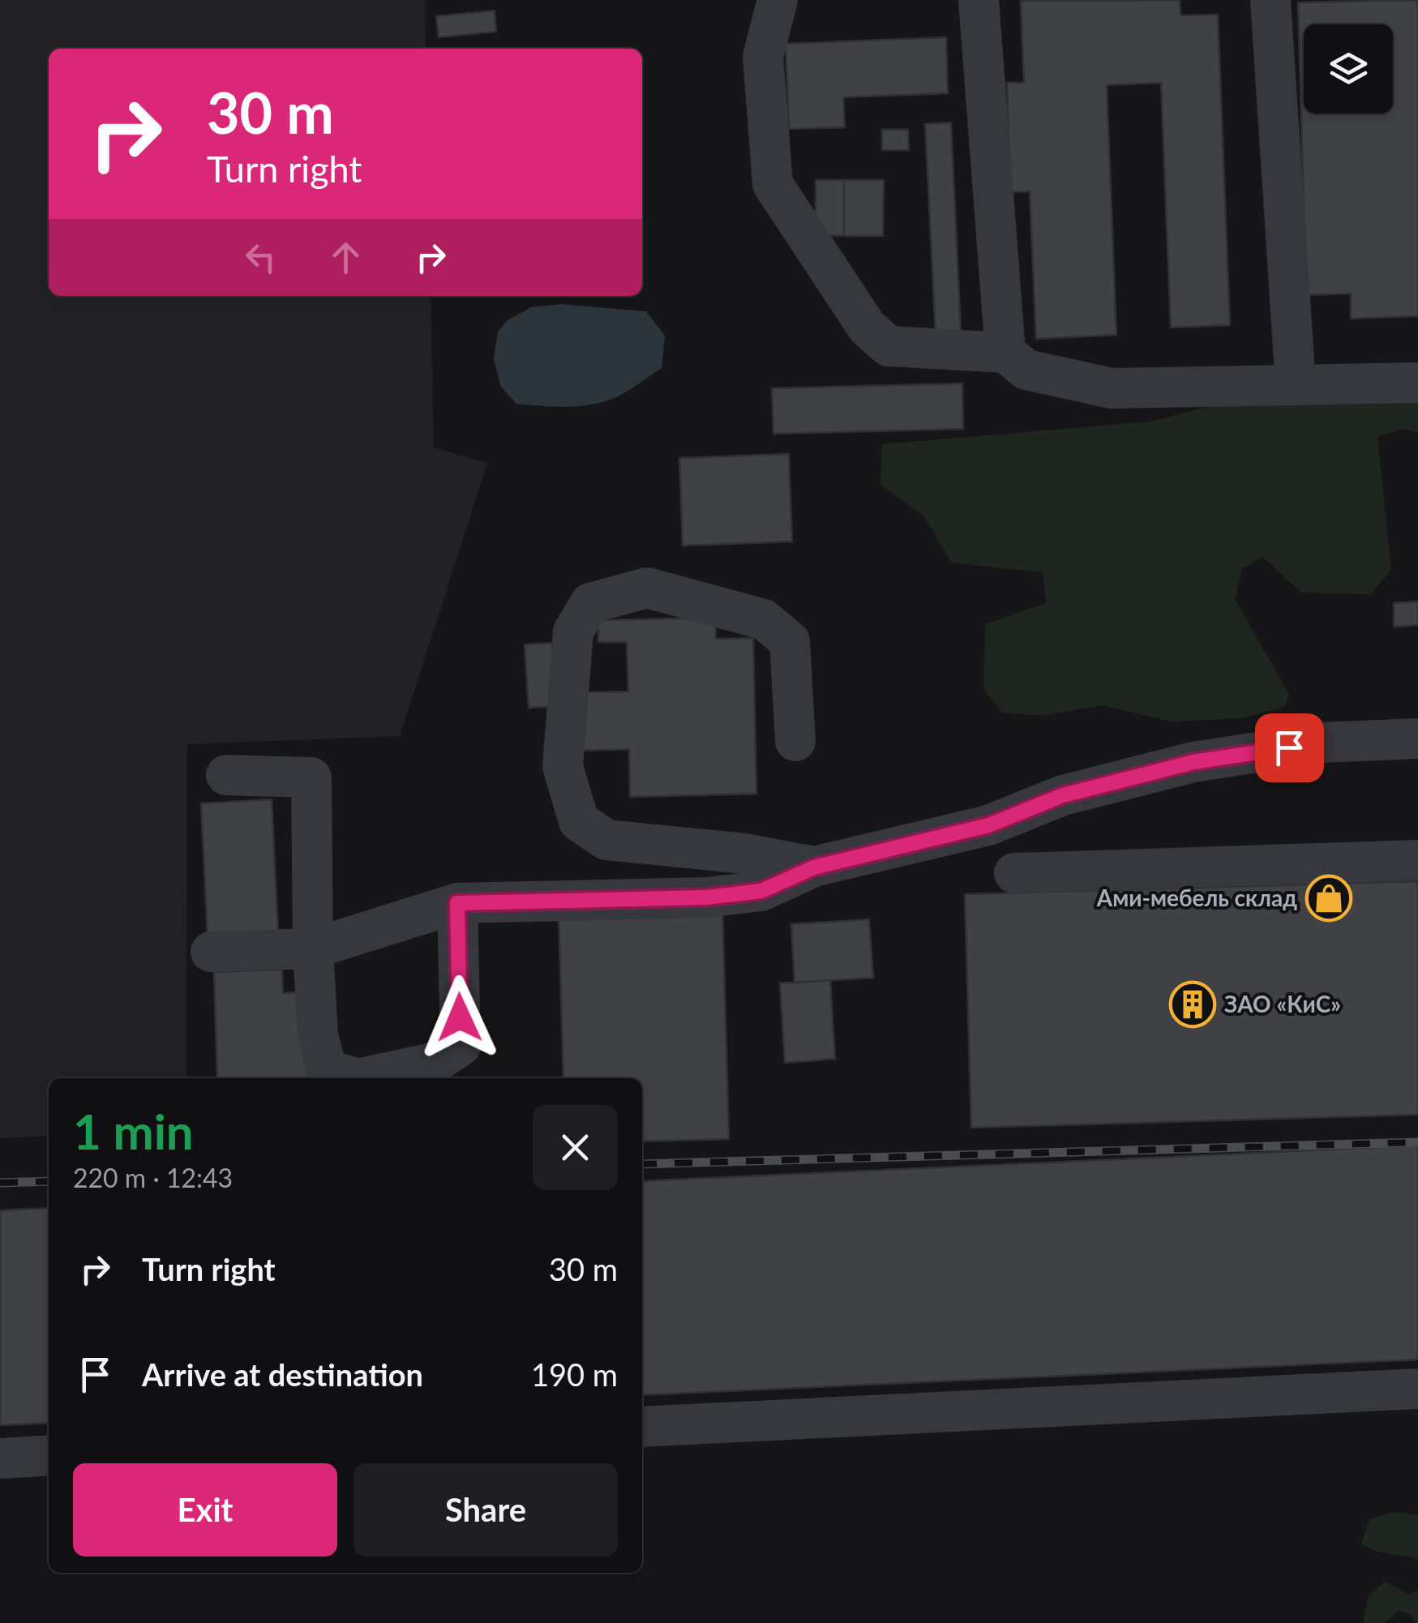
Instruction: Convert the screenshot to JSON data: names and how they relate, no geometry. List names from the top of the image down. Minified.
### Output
{"places":{"shop":["Ами-мебель склад"],"building":["ЗАО «КиС»"]},"page":{"turn":["30 m","Turn right"],"heading":["1 min","220 m · 12:43"],"list":[{"name":"Turn right","value":"30 m"},{"name":"Arrive at destination","value":"190 m"}],"buttons":["Exit","Share"]}}
